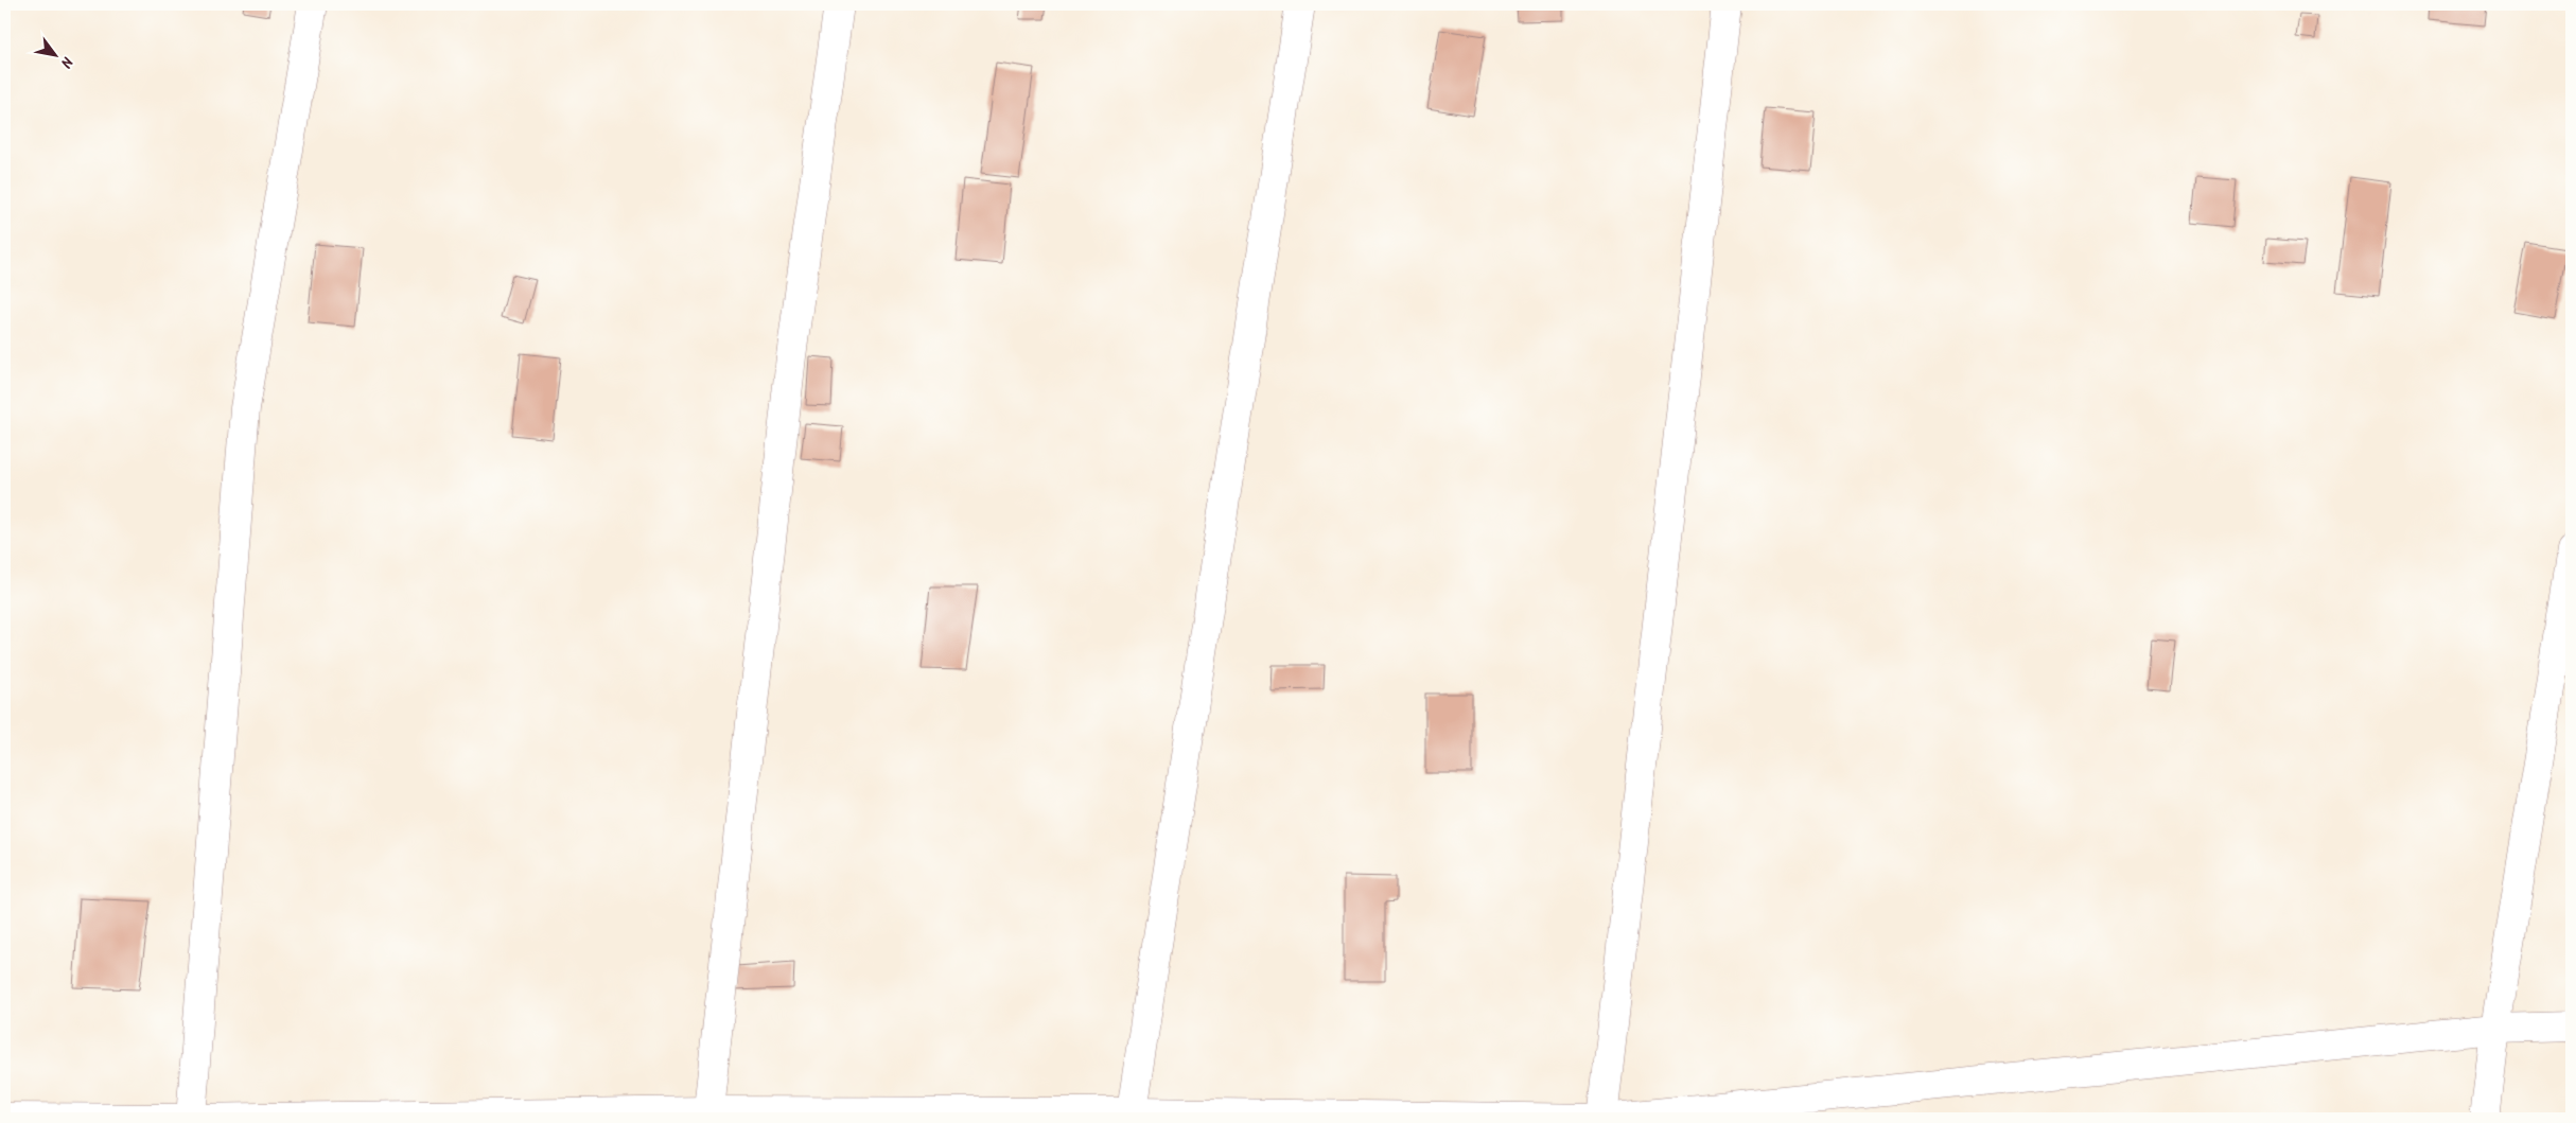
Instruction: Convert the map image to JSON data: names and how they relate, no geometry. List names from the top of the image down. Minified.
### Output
{"north":"bottom right"}
